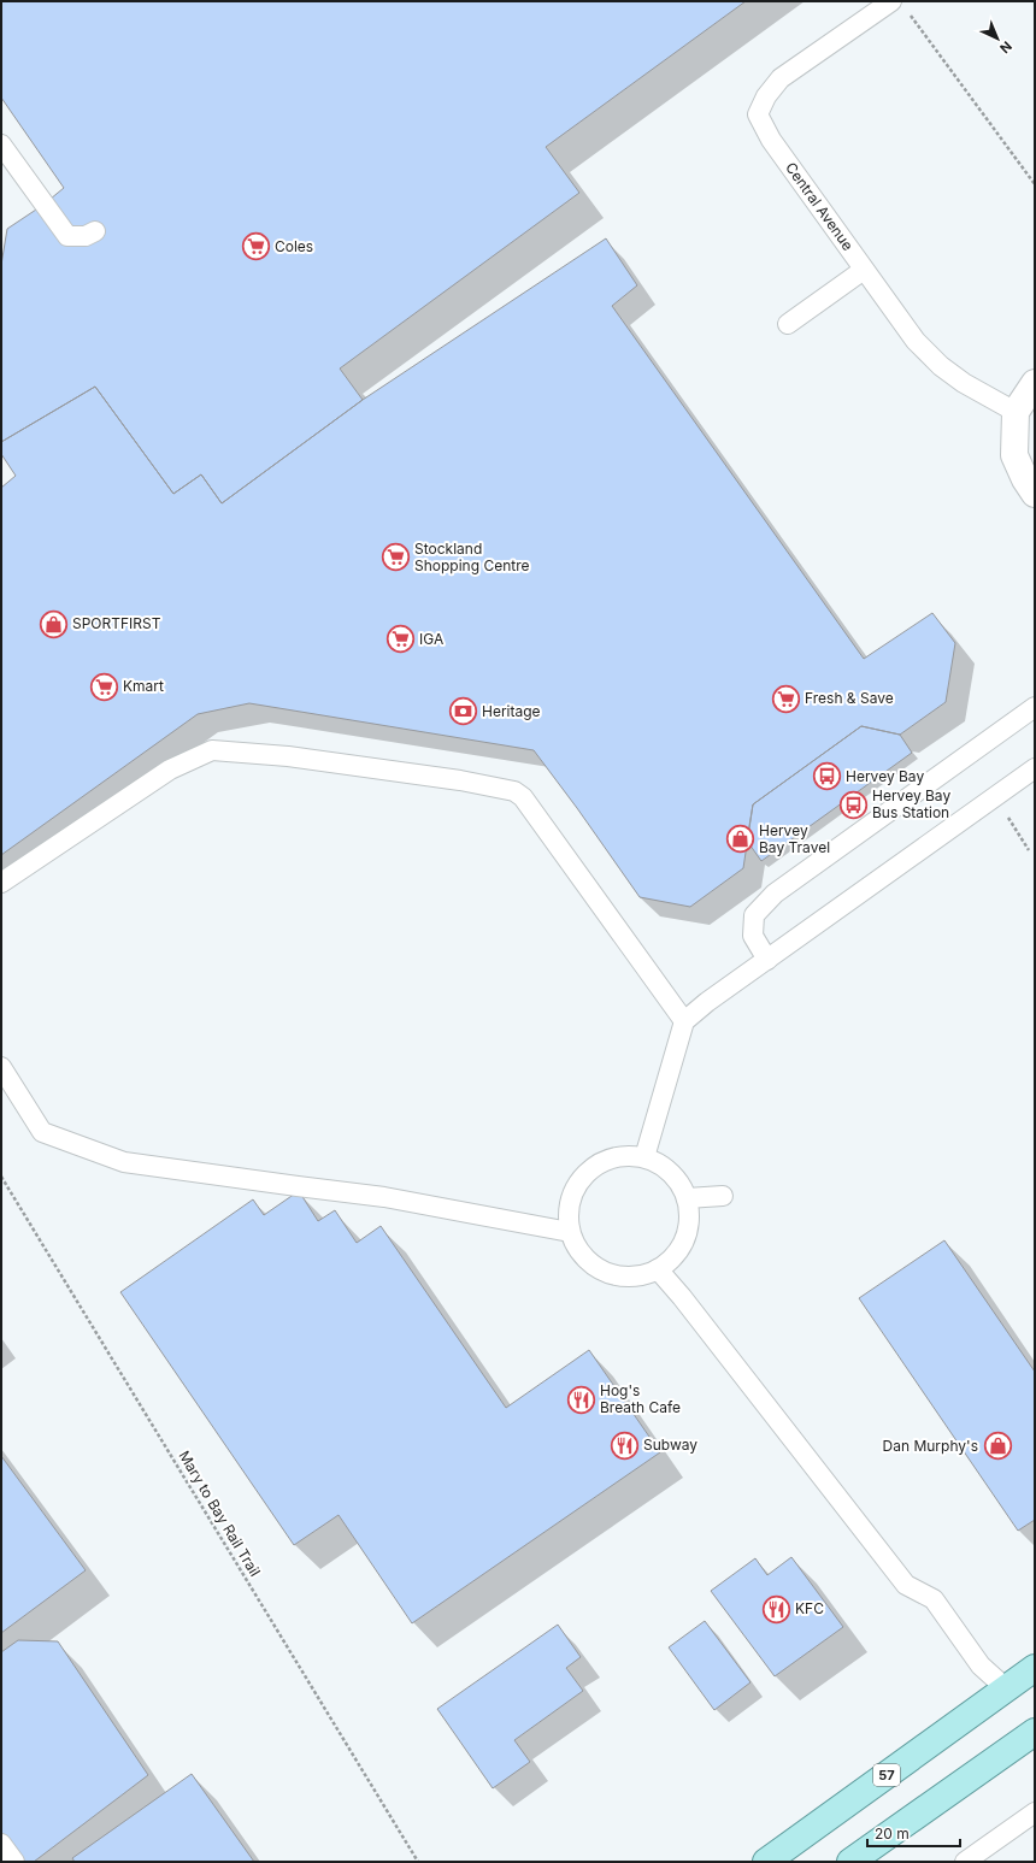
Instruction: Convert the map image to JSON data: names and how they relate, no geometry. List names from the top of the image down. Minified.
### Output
{"streets":{"main road":["57"],"lane":["Central Avenue"],"path":["Mary to Bay Rail Trail"]},"places":{"supermarket":["Coles","Stockland Shopping Centre","IGA","Kmart","Fresh & Save"],"shop":["SPORTFIRST","Hervey Bay Travel","Dan Murphy's"],"bank":["Heritage"],"bus stop":["Hervey Bay","Hervey Bay Bus Station"],"restaurant":["Hog's Breath Cafe","Subway","KFC"]},"scale_bar":"20 m","north":"bottom right"}
